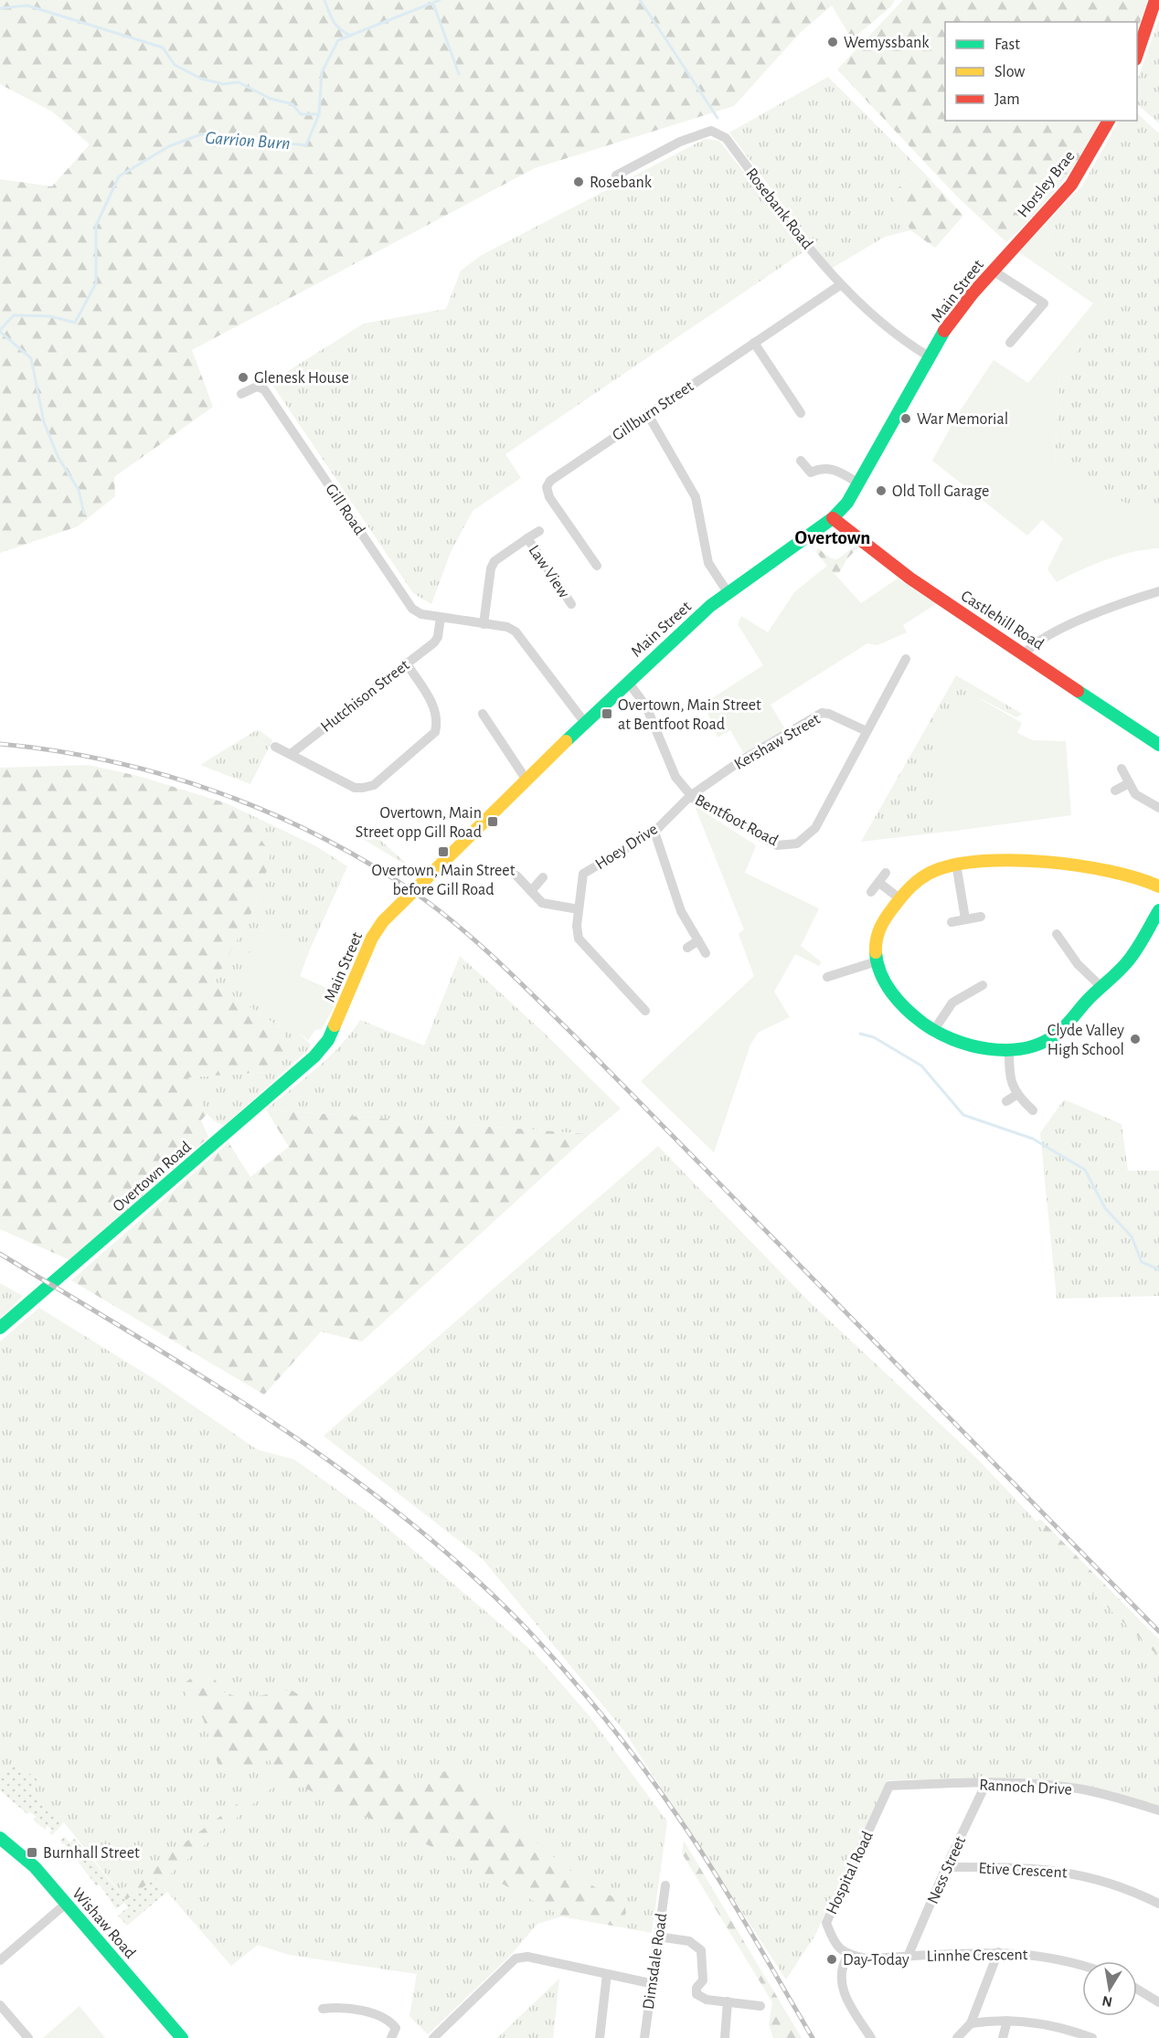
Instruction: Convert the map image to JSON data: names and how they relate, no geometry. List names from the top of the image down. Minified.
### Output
{"streets":{"main road":["Horsley Brae","Main Street","Castlehill Road","Overtown Road","Wishaw Road"],"street":["Rosebank Road","Gillburn Street","Gill Road","Law View","Hutchison Street","Kershaw Street","Bentfoot Road","Hoey Drive","Rannoch Drive","Ness Street","Etive Crescent","Hospital Road","Linnhe Crescent","Dimsdale Road"]},"crossings":[["Horsley Brae","Main Street"],["Rosebank Road","Main Street"],["Rosebank Road","Gillburn Street"],["Main Street","Gill Road"],["Main Street","Castlehill Road"],["Main Street","Bentfoot Road"],["Main Street","Overtown Road"],["Gill Road","Law View"],["Gill Road","Hutchison Street"],["Kershaw Street","Bentfoot Road"],["Kershaw Street","Hoey Drive"],["Bentfoot Road","Hoey Drive"],["Rannoch Drive","Ness Street"],["Rannoch Drive","Hospital Road"],["Ness Street","Etive Crescent"],["Ness Street","Linnhe Crescent"],["Hospital Road","Linnhe Crescent"]],"districts":["Overtown"],"water":["Garrion Burn"],"places":{"other":["Wemyssbank","Rosebank","Glenesk House","War Memorial","Old Toll Garage","Clyde Valley High School","Day-Today"],"transit":["Overtown, Main Street at Bentfoot Road","Overtown, Main Street opp Gill Road","Overtown, Main Street before Gill Road","Burnhall Street"]},"legend":["Fast","Slow","Jam"],"north":"bottom"}
